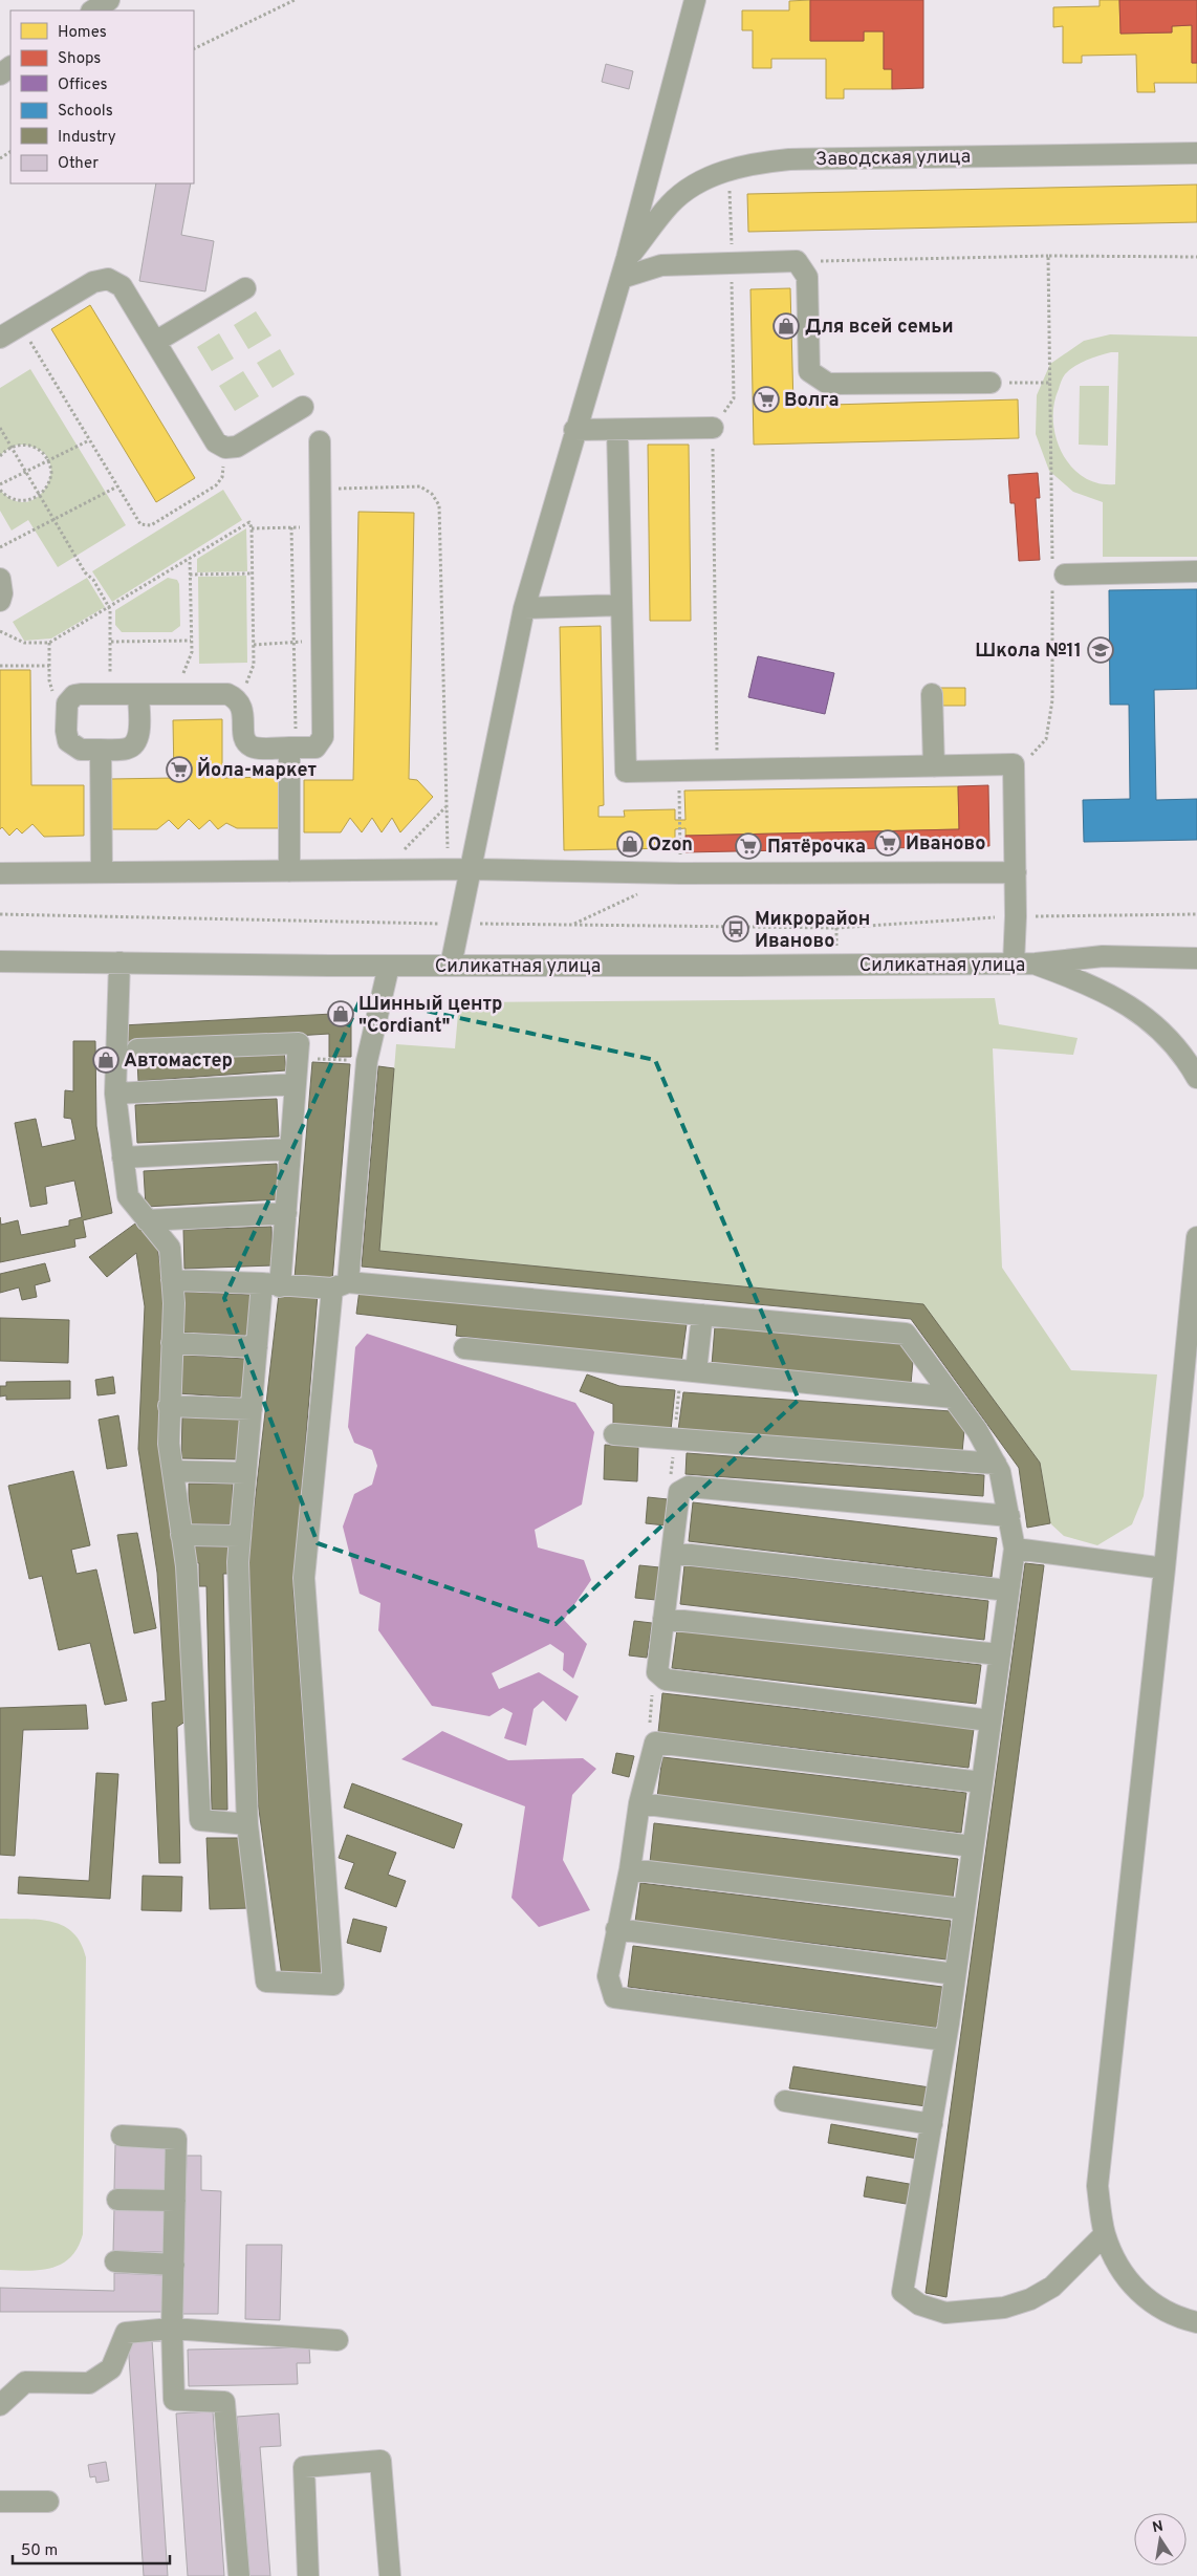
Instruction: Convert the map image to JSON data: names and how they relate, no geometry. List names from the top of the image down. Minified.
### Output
{"streets":{"street":["Заводская улица","Силикатная улица"]},"places":{"shop":["Для всей семьи","Ozon","Шинный центр \"Cordiant\"","Автомастер"],"supermarket":["Волга","Йола-маркет","Иваново","Пятёрочка"],"school or university":["Школа №11"],"bus stop":["Микрорайон Иваново"]},"legend":["Homes","Shops","Offices","Schools","Industry","Other"],"scale_bar":"50 m","north":"top"}
